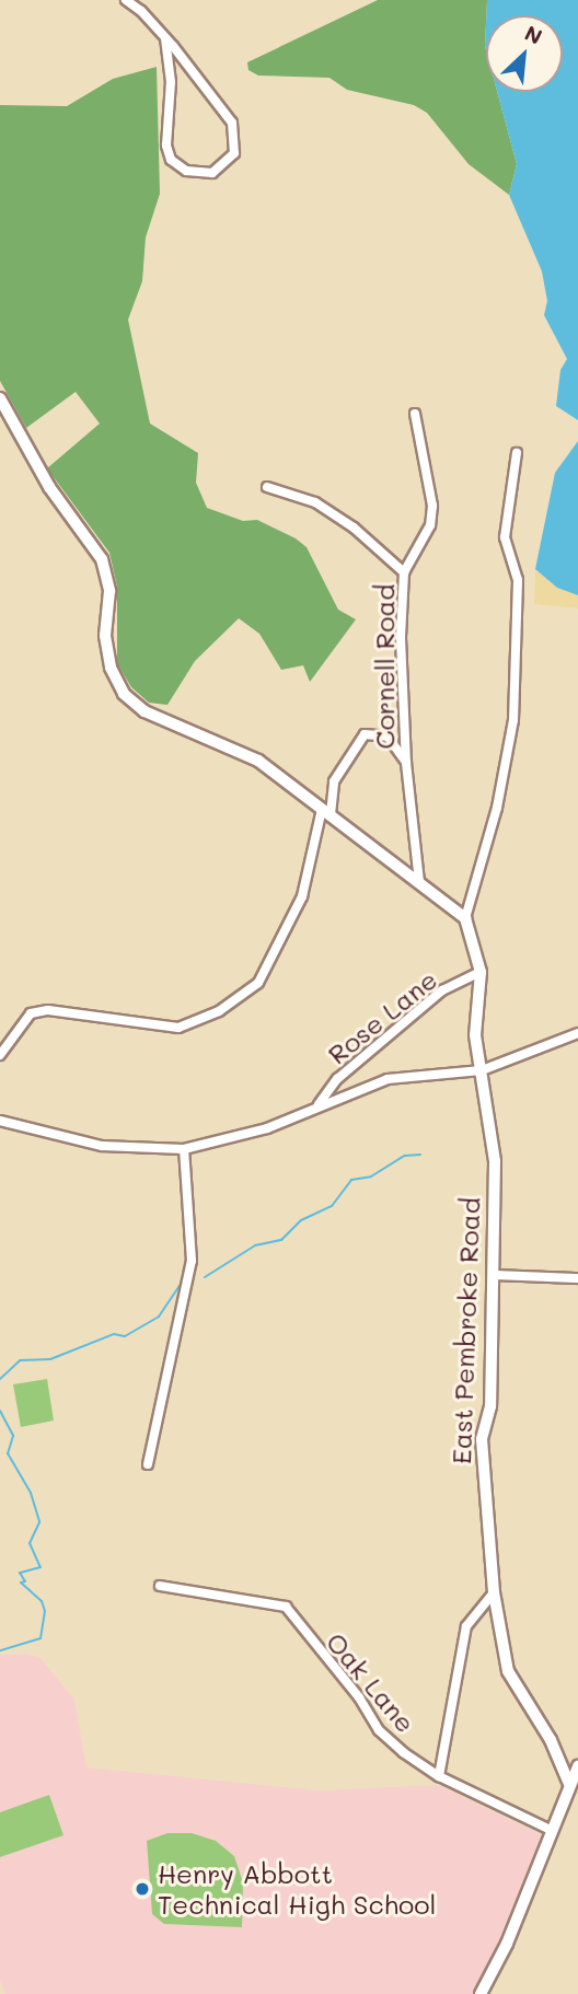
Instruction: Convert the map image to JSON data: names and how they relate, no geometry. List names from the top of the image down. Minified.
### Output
{"streets":{"street":["Cornell Road","Rose Lane","East Pembroke Road","Oak Lane"]},"crossings":[["Rose Lane","East Pembroke Road"]],"places":["Henry Abbott Technical High School"],"north":"top right"}
